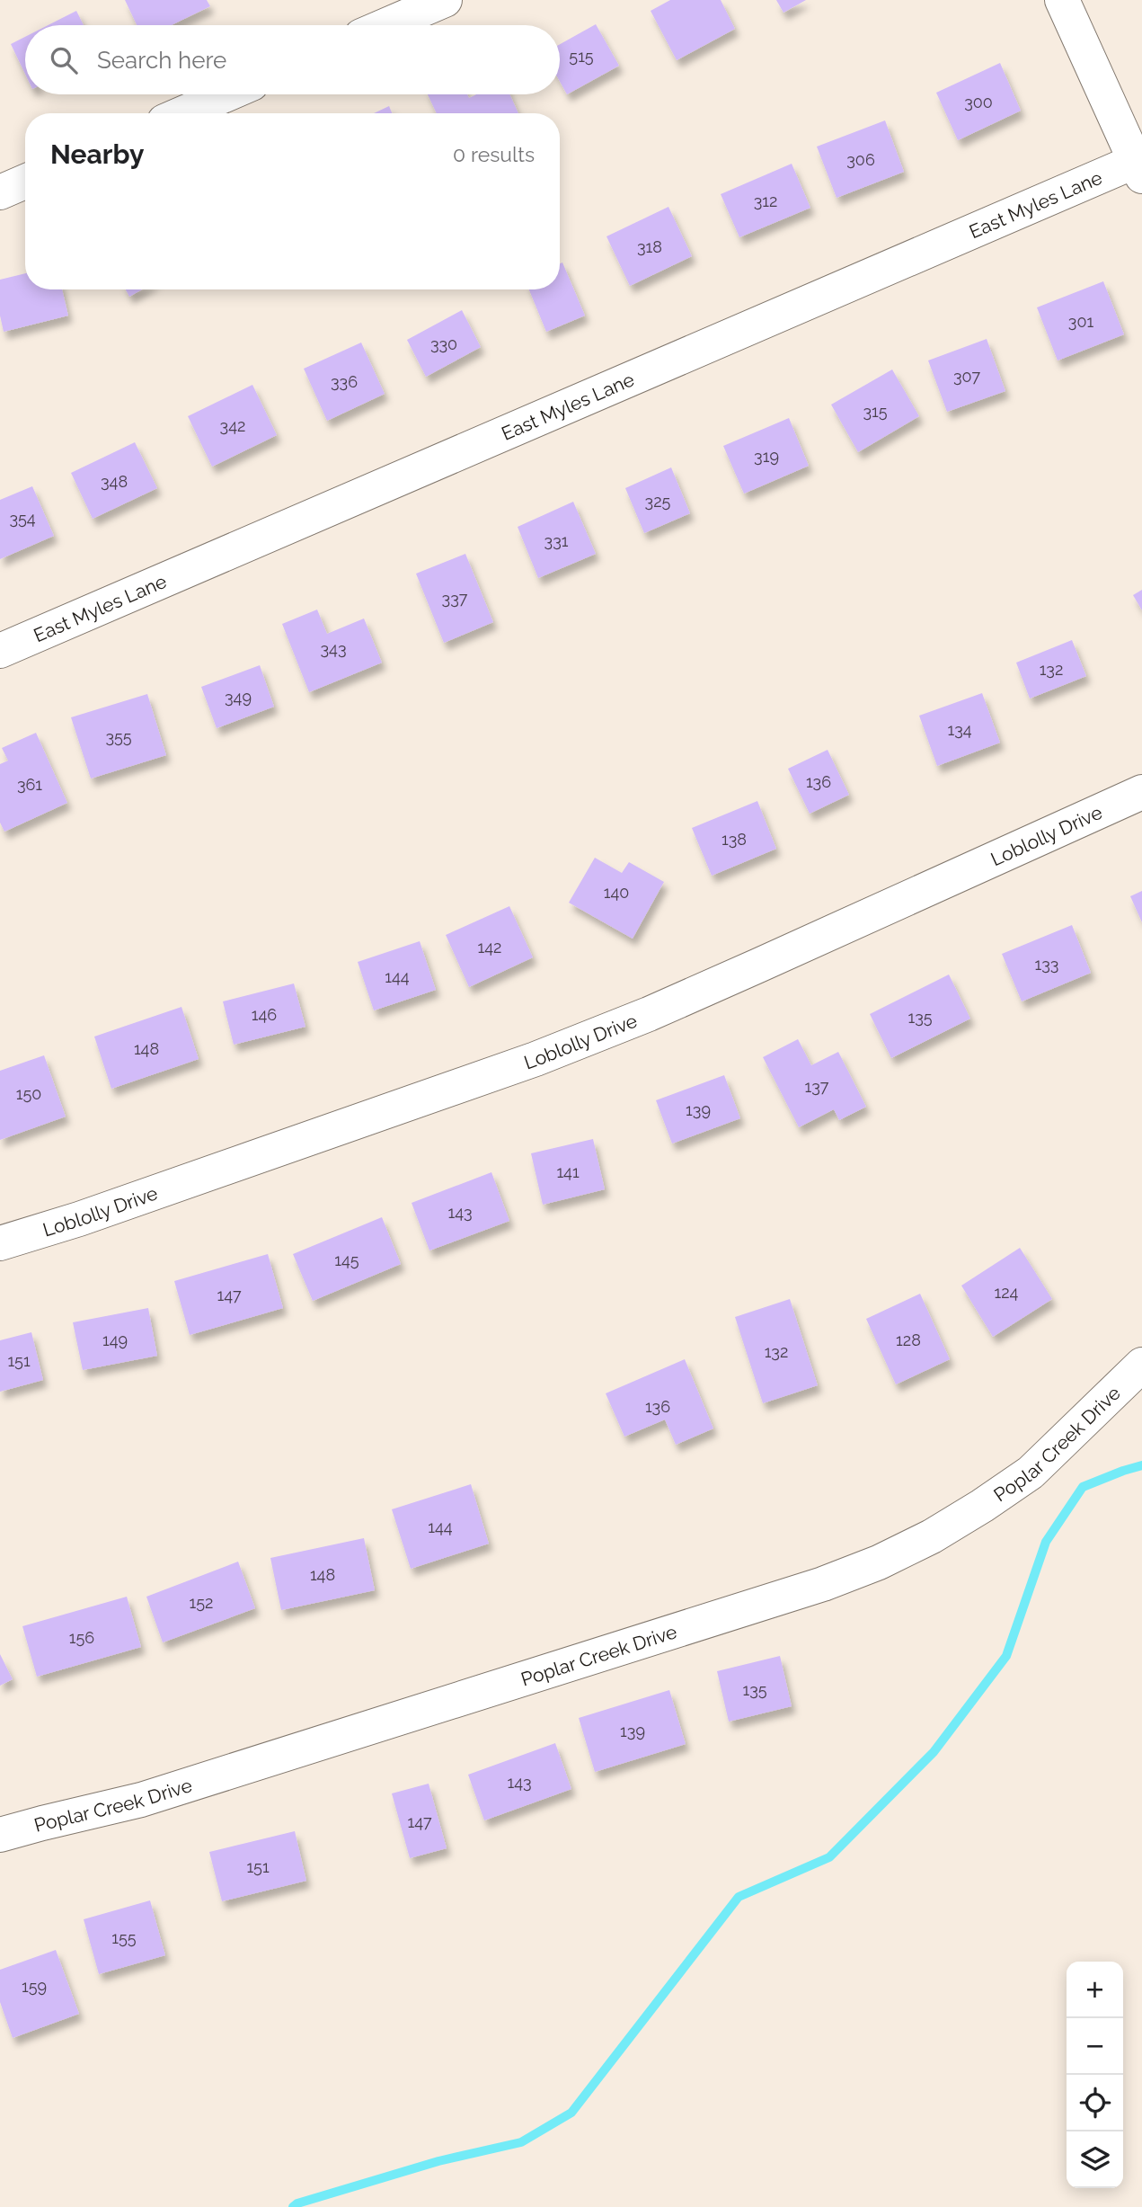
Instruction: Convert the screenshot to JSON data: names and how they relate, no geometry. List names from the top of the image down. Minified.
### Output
{"streets":{"street":["East Myles Lane","Loblolly Drive","Poplar Creek Drive"]},"house_numbers":["515","300","306","312","318","301","330","307","336","315","342","319","348","325","354","331","337","343","132","349","134","355","136","361","138","140","142","133","144","146","135","148","137","150","139","141","143","145","124","147","149","128","132","151","136","144","148","152","156","135","139","143","147","151","155","159"],"page":{"search":"Search here","heading":["Nearby","0 results"],"map_buttons":["+","−"]}}
